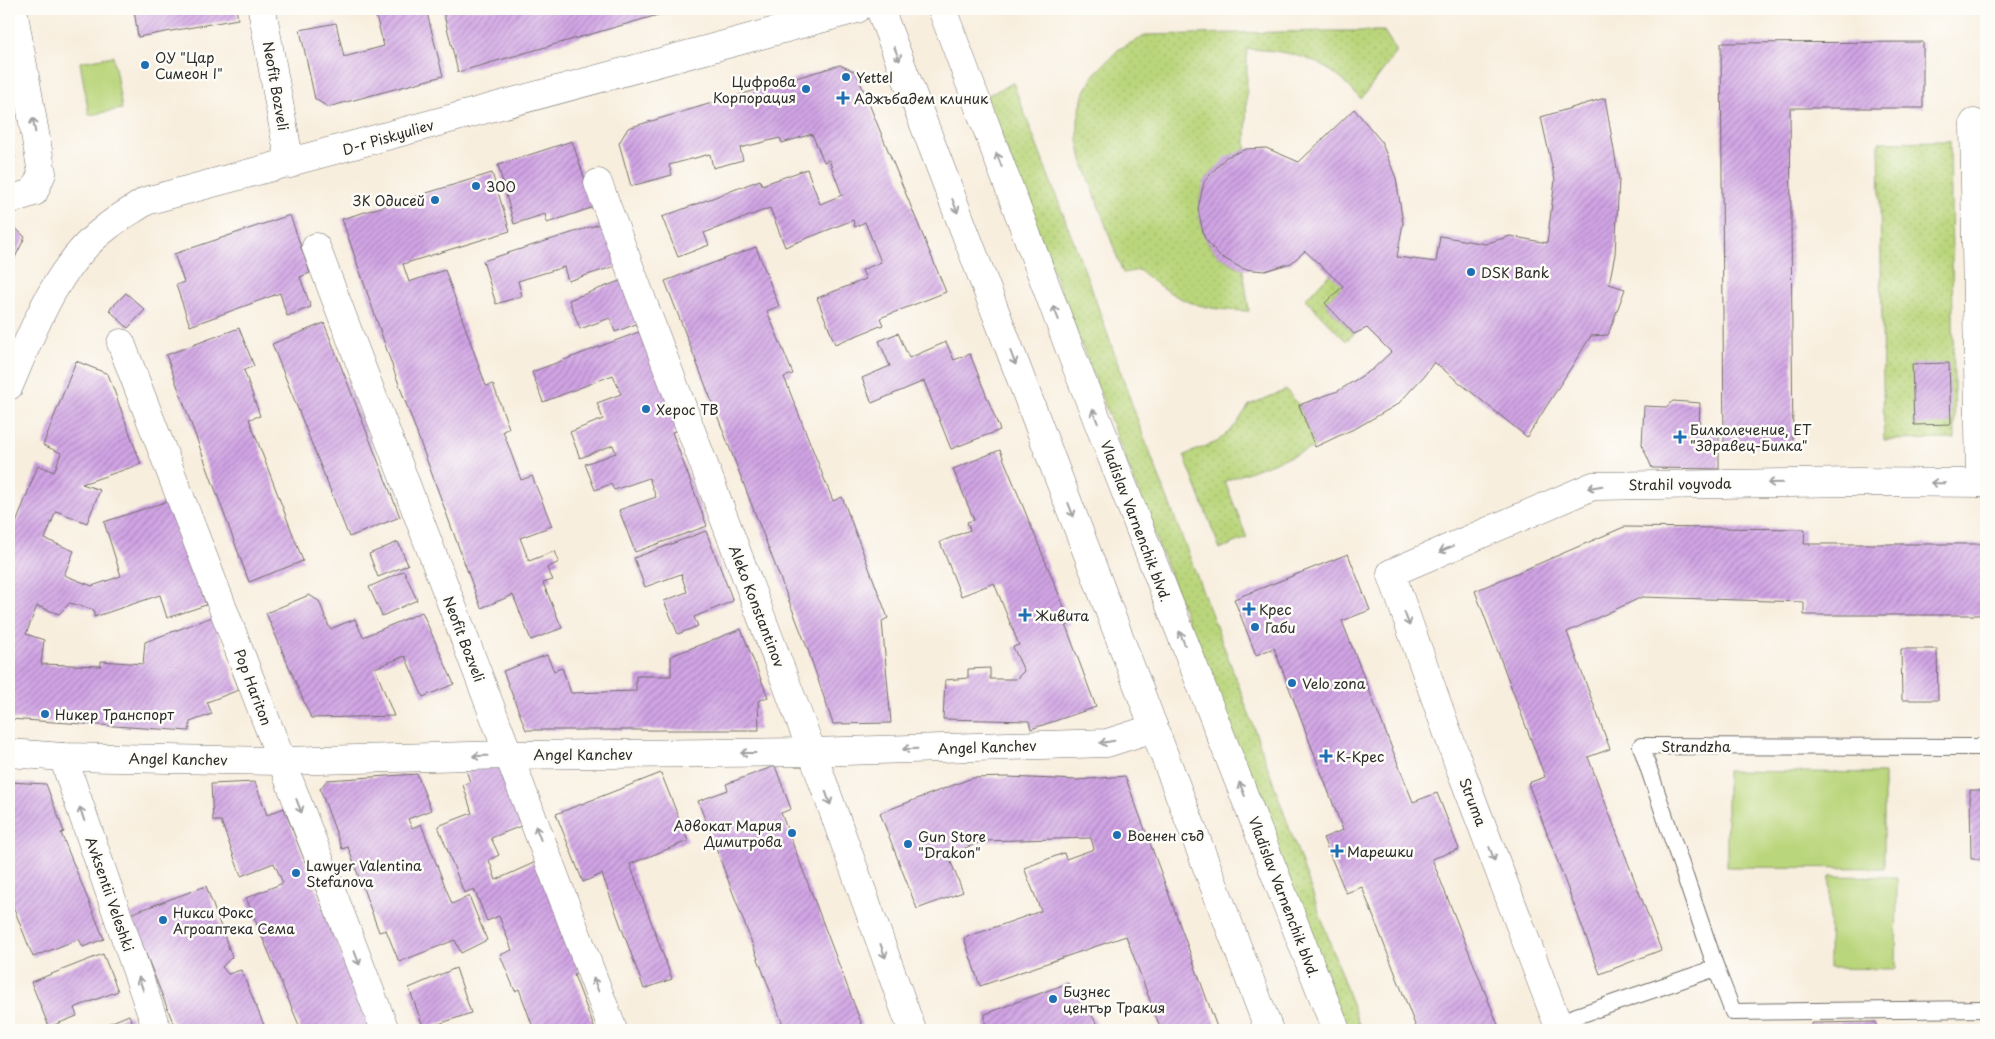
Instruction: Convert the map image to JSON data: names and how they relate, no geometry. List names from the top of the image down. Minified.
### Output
{"streets":{"street":["Neofit Bozveli","D-r Piskyuliev","Strahil voyvoda","Vladislav Varnenchik blvd.","Aleko Konstantinov","Pop Hariton","Angel Kanchev","Struma","Avksentii Veleshki"],"lane":["Strandzha"]},"crossings":[["Neofit Bozveli","D-r Piskyuliev"],["Neofit Bozveli","Angel Kanchev"],["Strahil voyvoda","Struma"],["Aleko Konstantinov","Angel Kanchev"],["Pop Hariton","Angel Kanchev"],["Angel Kanchev","Avksentii Veleshki"]],"one_way":["Strahil voyvoda","Pop Hariton","Angel Kanchev","Struma","Avksentii Veleshki"],"places":{"other":["ОУ \"Цар Симеон I\"","Yettel","Цифрова Корпорация","300","ЗК Одисей","DSK Bank","Херос ТВ","Габи","Velo zona","Никер Транспорт","Адвокат Мария Димитрова","Военен съд","Gun Store \"Drakon\"","Lawyer Valentina Stefanova","Никси Фокс Агроаптека Сема","Бизнес център Тракия"],"health":["Аджъбадем клиник","Билколечение, ЕТ \"Здравец-Билка\"","Крес","Живита","К-Крес","Марешки"]}}
